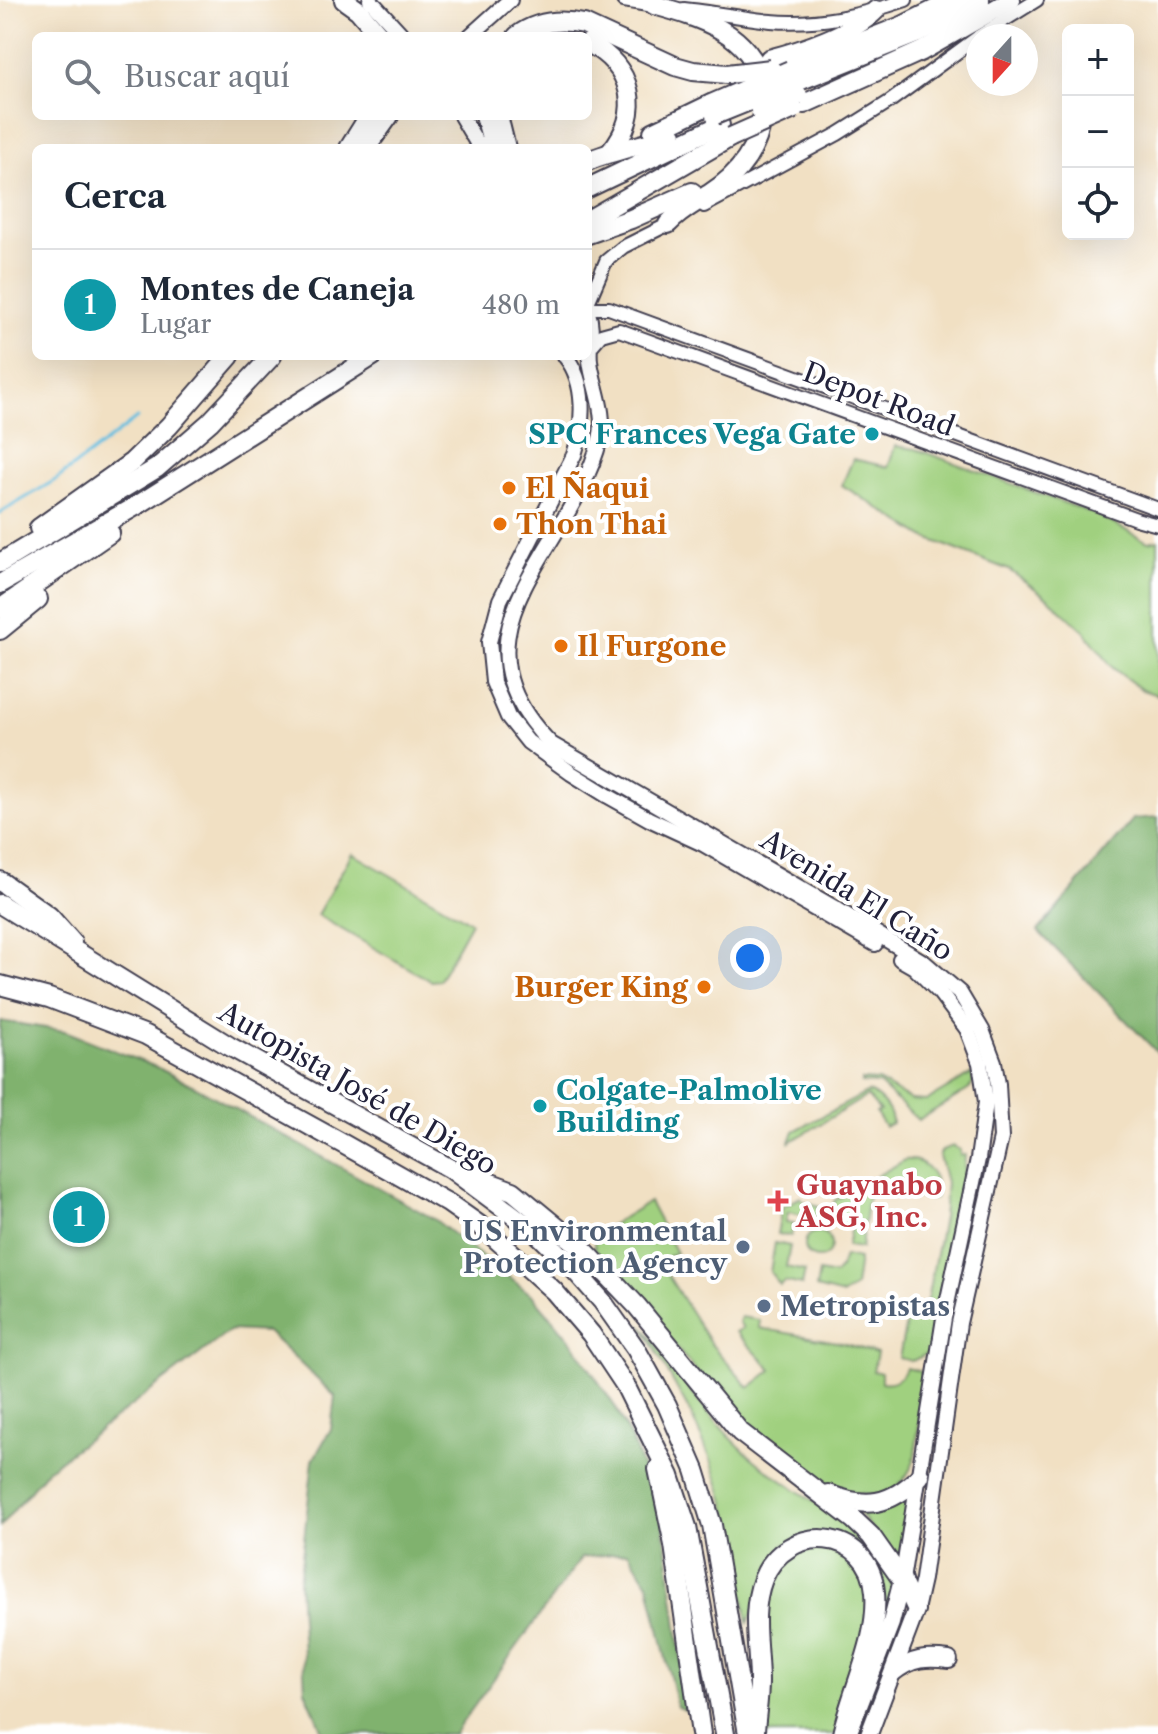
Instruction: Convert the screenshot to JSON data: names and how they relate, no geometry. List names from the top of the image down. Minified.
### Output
{"streets":{"highway":["Avenida El Caño","Autopista José de Diego"],"street":["Depot Road"]},"places":{"other":["SPC Frances Vega Gate","El Ñaqui","Thon Thai","Il Furgone","Burger King","Colgate-Palmolive Building","US Environmental Protection Agency","Metropistas"],"health":["Guaynabo ASG, Inc."]},"north":"bottom","page":{"map_buttons":["+","−"],"search":"Buscar aquí","heading":"Cerca","list":[{"mark":"1","name":"Montes de Caneja","note":"Lugar","value":"480 m"}],"pins":"1"}}
